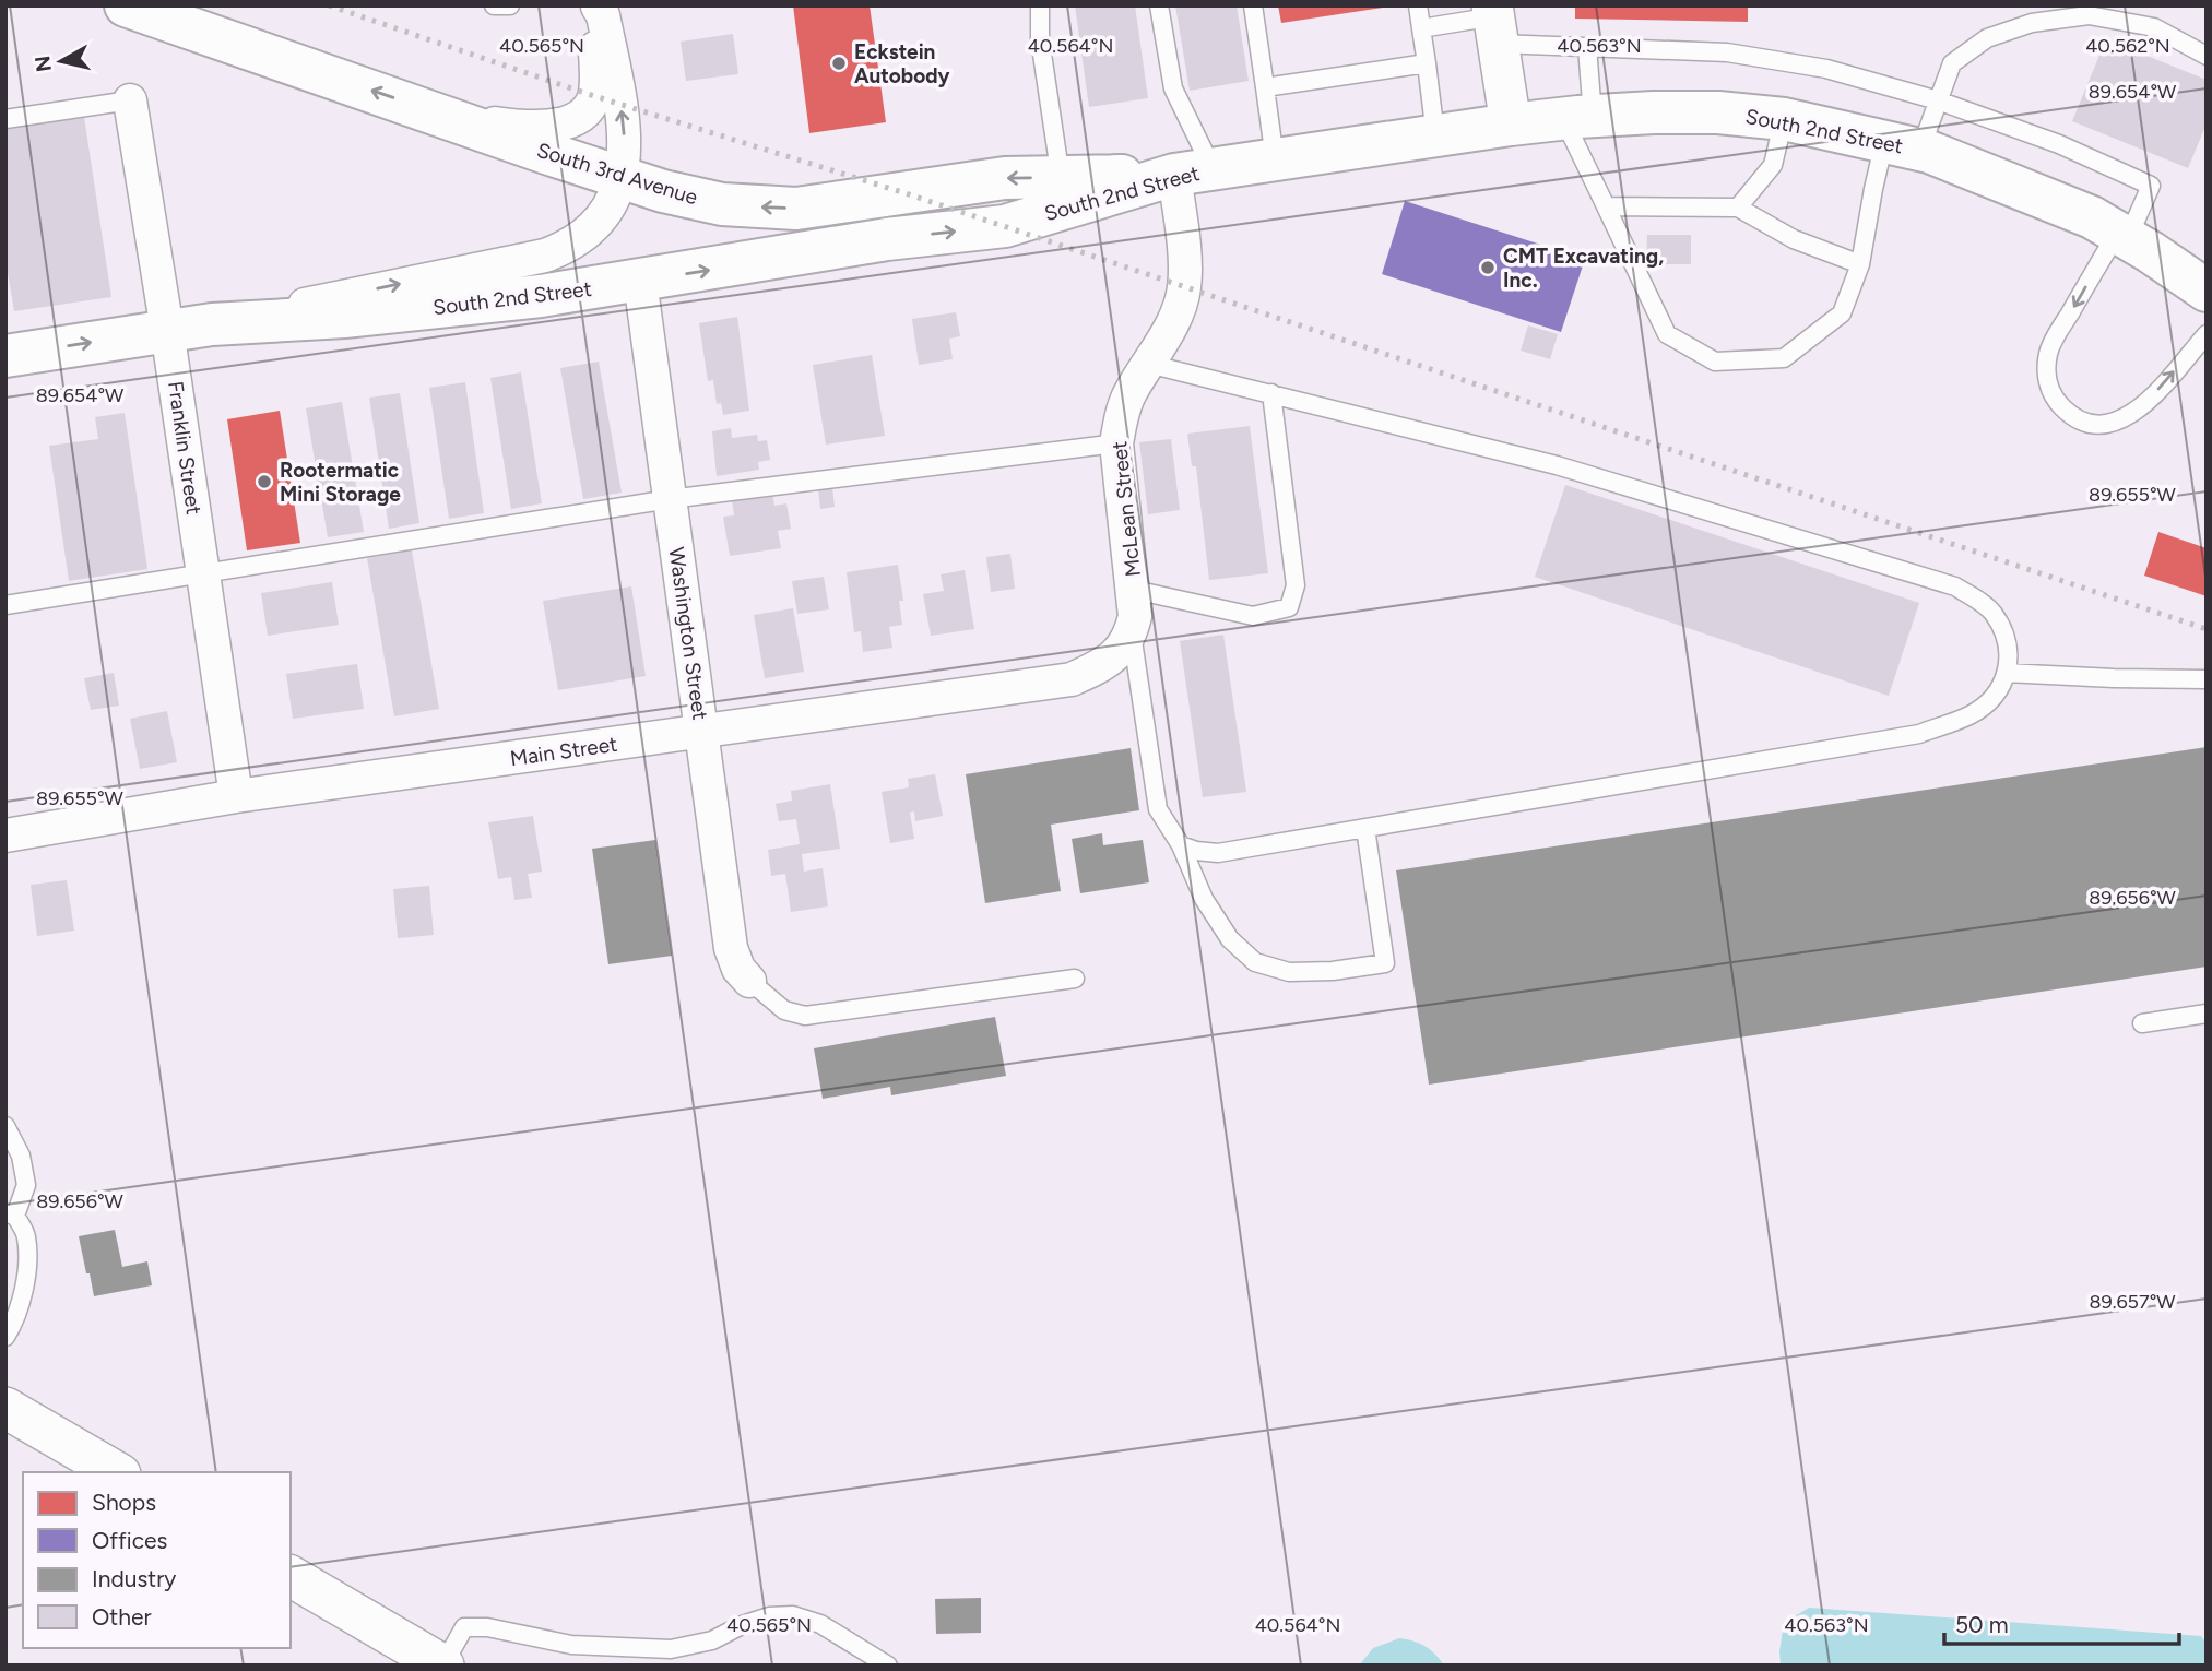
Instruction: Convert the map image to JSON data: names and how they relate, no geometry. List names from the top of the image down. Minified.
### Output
{"streets":{"main road":["South 2nd Street","South 3rd Avenue"],"street":["Franklin Street","McLean Street","Washington Street","Main Street"]},"crossings":[["South 2nd Street","South 3rd Avenue"],["South 2nd Street","Franklin Street"],["South 2nd Street","McLean Street"],["South 2nd Street","Washington Street"],["South 3rd Avenue","McLean Street"],["Franklin Street","Main Street"],["McLean Street","Main Street"],["Washington Street","Main Street"]],"one_way":["South 3rd Avenue"],"places":["Eckstein Autobody","CMT Excavating, Inc.","Rootermatic Mini Storage"],"legend":["Shops","Offices","Industry","Other"],"scale_bar":"50 m","north":"left","coordinates":["40.565°N","40.564°N","40.563°N","40.562°N","89.654°W","89.655°W","89.656°W","89.657°W"]}
